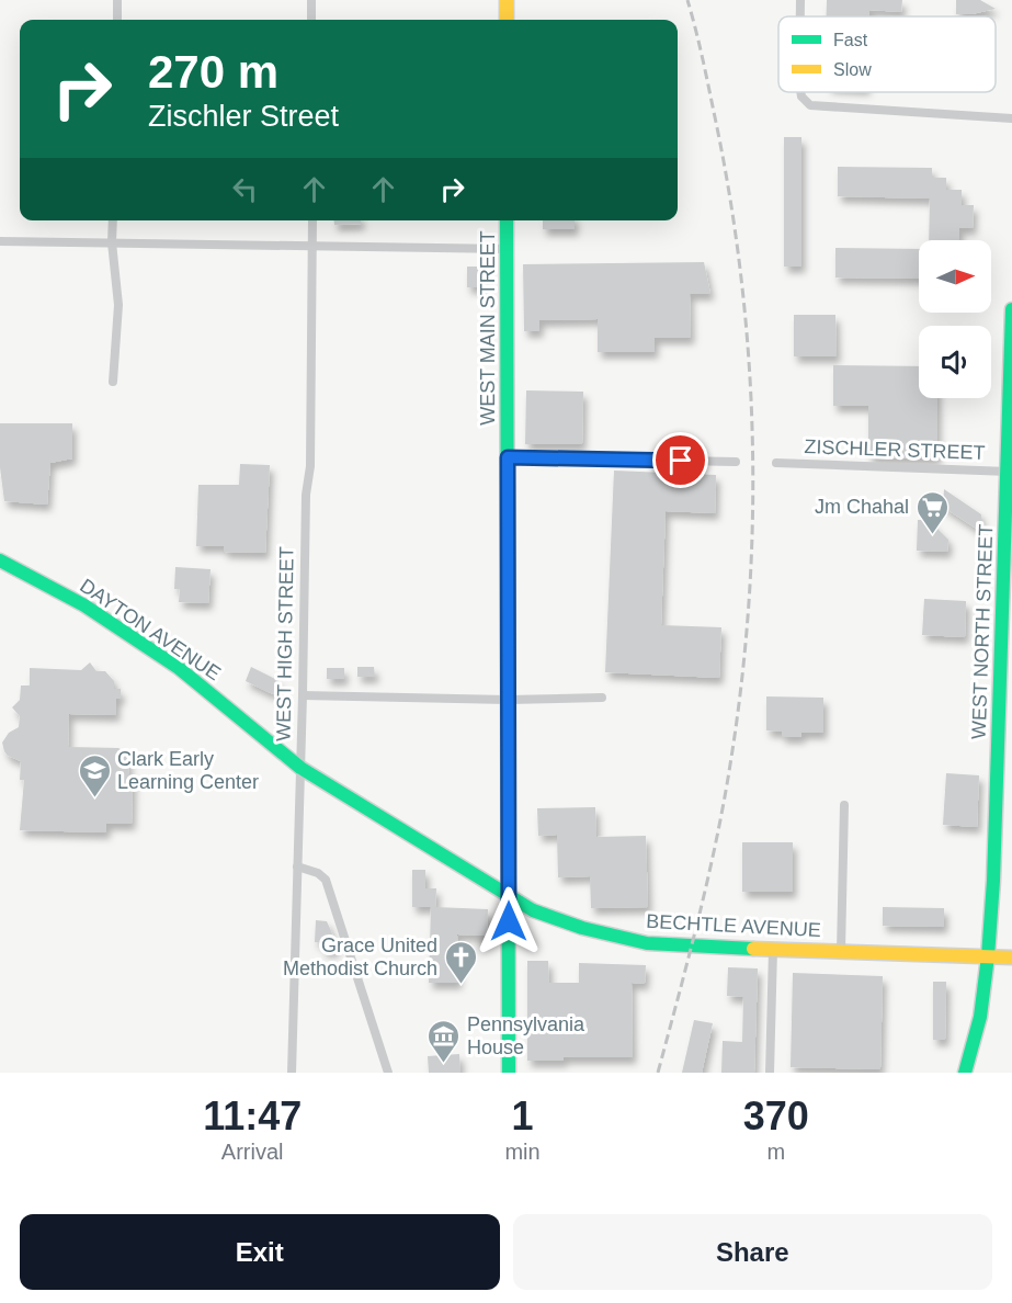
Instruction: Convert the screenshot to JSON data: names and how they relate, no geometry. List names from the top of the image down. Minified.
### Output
{"streets":{"main road":["WEST MAIN STREET","DAYTON AVENUE","WEST NORTH STREET","BECHTLE AVENUE"],"street":["ZISCHLER STREET","WEST HIGH STREET"]},"crossings":[["WEST MAIN STREET","BECHTLE AVENUE"],["ZISCHLER STREET","WEST NORTH STREET"],["DAYTON AVENUE","WEST HIGH STREET"],["DAYTON AVENUE","BECHTLE AVENUE"],["WEST NORTH STREET","BECHTLE AVENUE"],["WEST HIGH STREET","BECHTLE AVENUE"]],"places":{"supermarket":["Jm Chahal"],"school or university":["Clark Early Learning Center"],"church":["Grace United Methodist Church"],"museum":["Pennsylvania House"]},"legend":["Fast","Slow"],"north":"right","page":{"turn":["270 m","Zischler Street"],"eta":["11:47","Arrival","1","min","370","m"],"buttons":["Exit","Share"]}}
